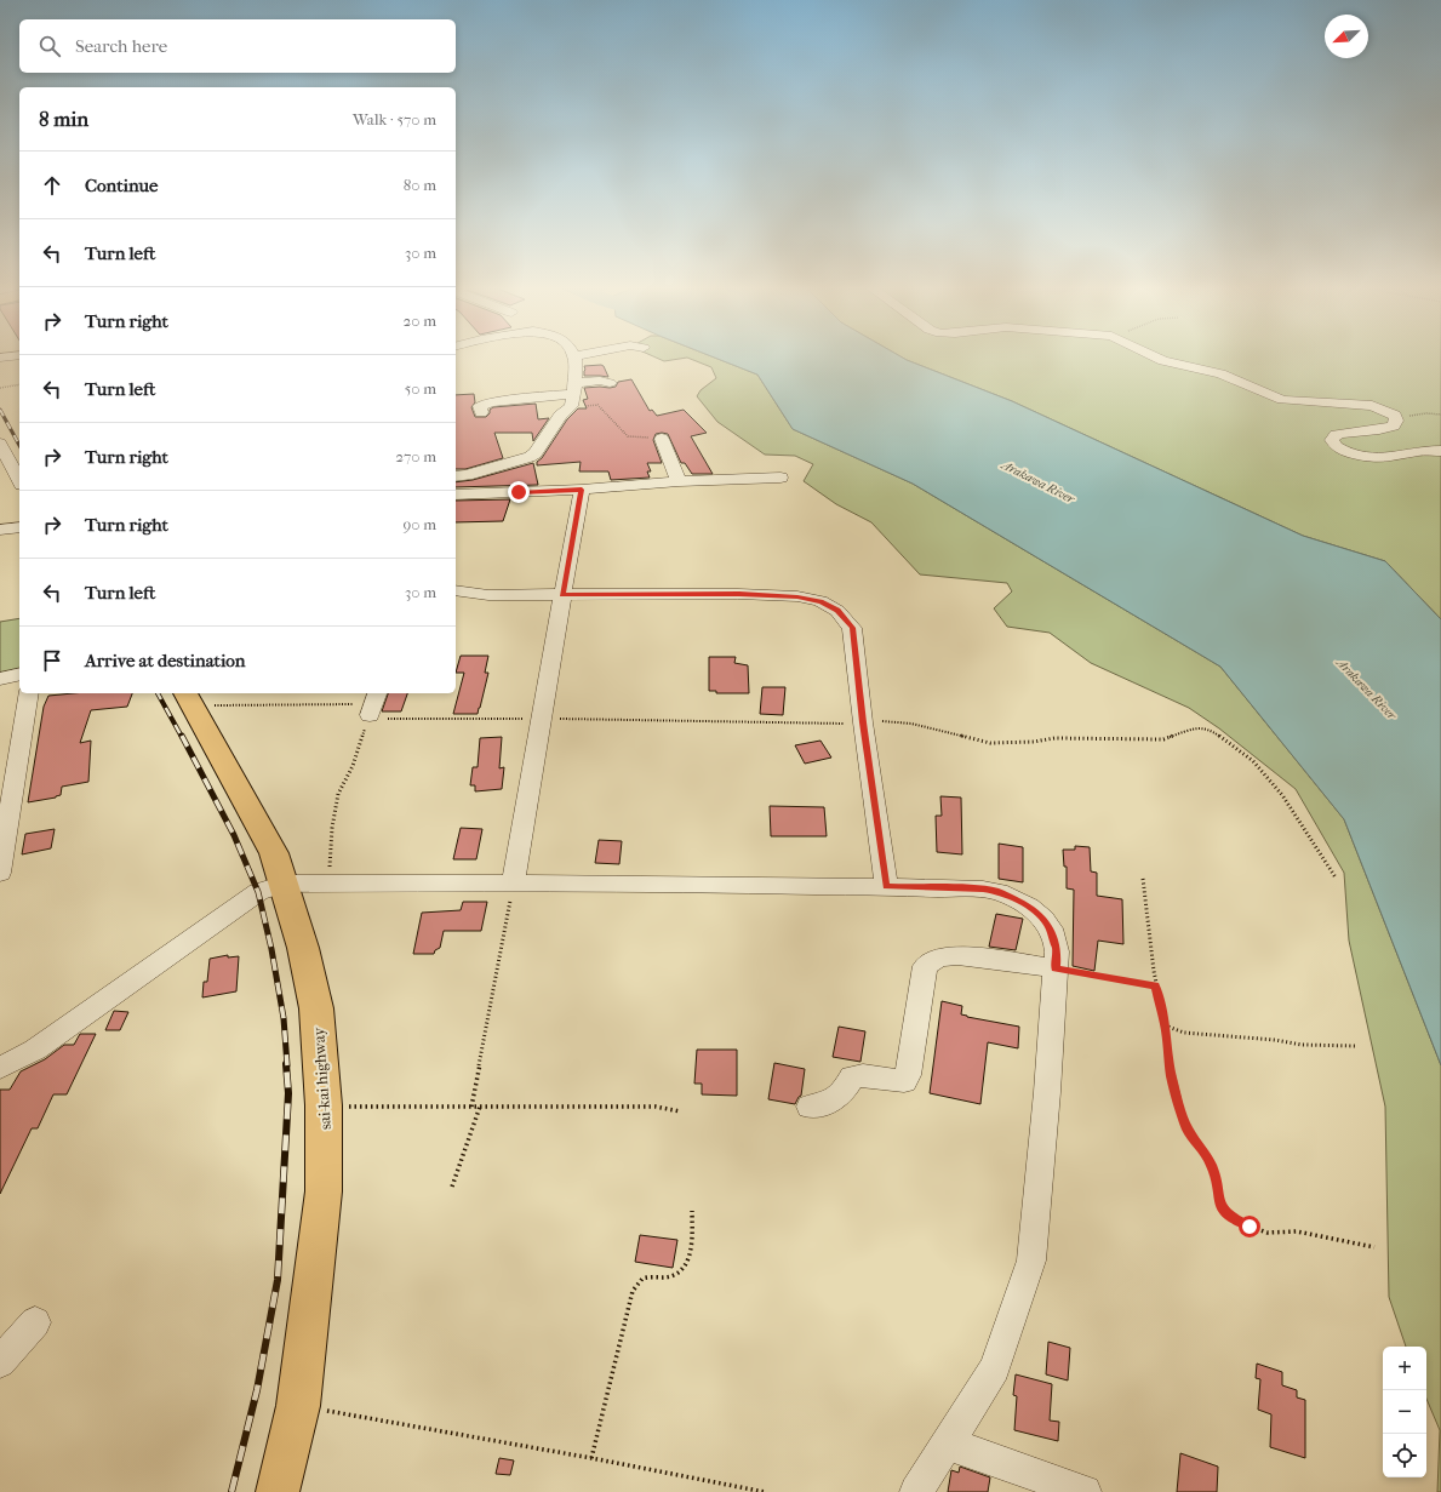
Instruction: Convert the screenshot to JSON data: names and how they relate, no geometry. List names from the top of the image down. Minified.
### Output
{"streets":{"main road":["sai-kai highway"]},"water":["Arakawa River"],"north":"bottom left","page":{"search":"Search here","heading":["8 min","Walk · 570 m"],"list":[["Continue","80 m"],["Turn left","30 m"],["Turn right","20 m"],["Turn left","50 m"],["Turn right","270 m"],["Turn right","90 m"],["Turn left","30 m"],"Arrive at destination"],"map_buttons":["+","−"]}}
